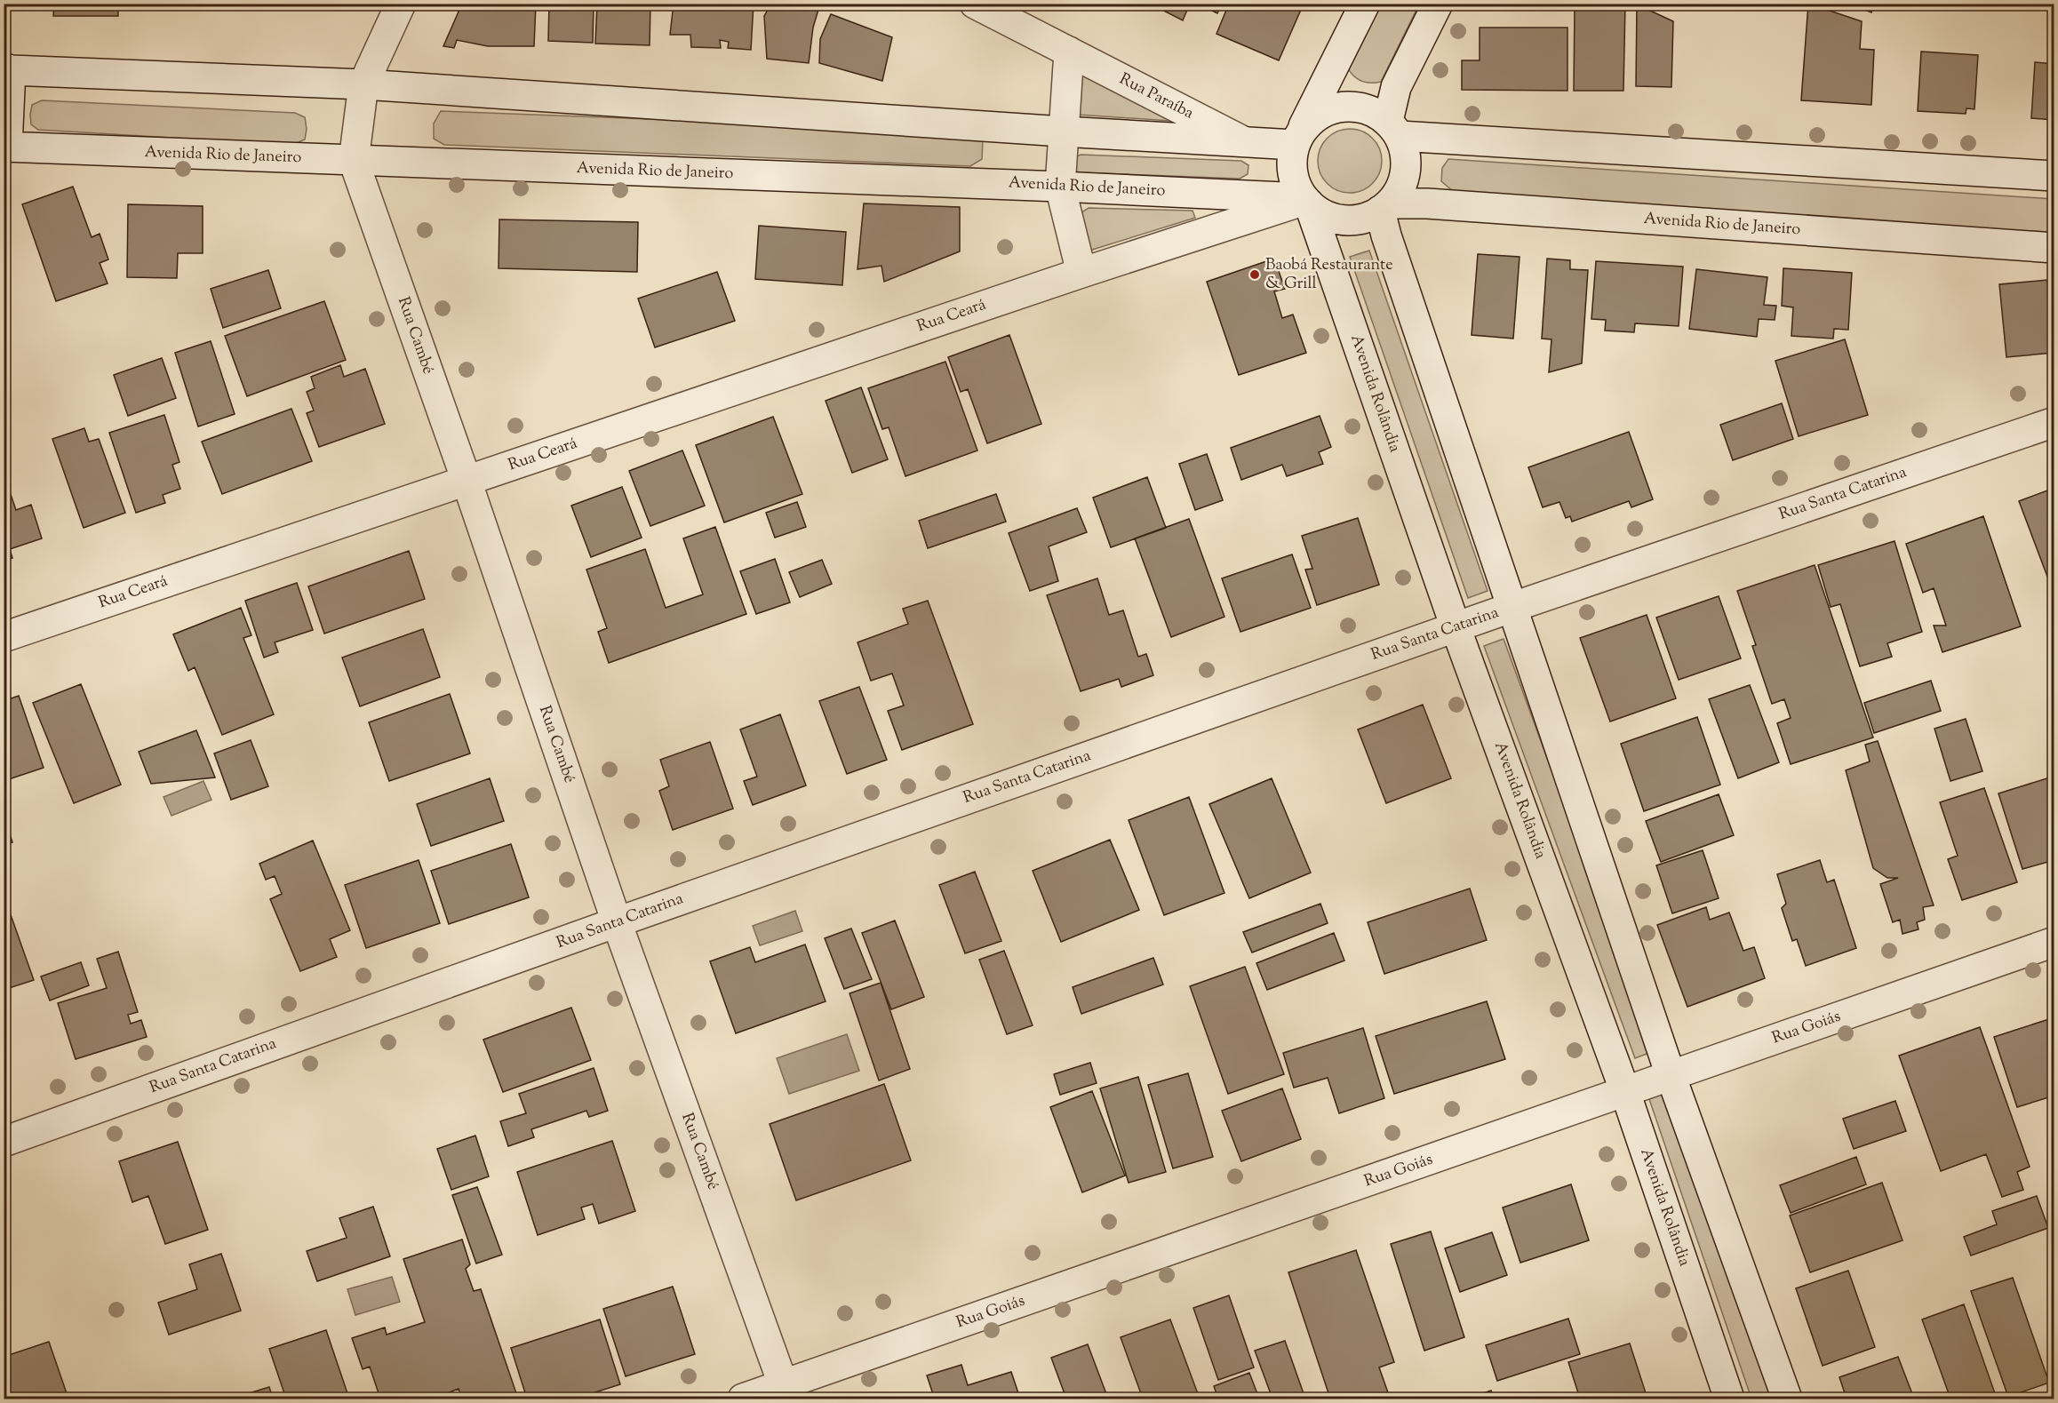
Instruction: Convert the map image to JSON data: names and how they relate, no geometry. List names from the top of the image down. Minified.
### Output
{"streets":{"street":["Rua Paraíba","Avenida Rio de Janeiro","Rua Ceará","Rua Cambé","Avenida Rolândia","Rua Santa Catarina","Rua Goiás"]},"crossings":[["Avenida Rio de Janeiro","Rua Ceará"],["Avenida Rio de Janeiro","Rua Cambé"],["Avenida Rio de Janeiro","Avenida Rolândia"],["Rua Ceará","Rua Cambé"],["Rua Ceará","Avenida Rolândia"],["Rua Cambé","Rua Santa Catarina"],["Rua Cambé","Rua Goiás"],["Avenida Rolândia","Rua Santa Catarina"],["Avenida Rolândia","Rua Goiás"]],"places":["Baobá Restaurante & Grill"]}
